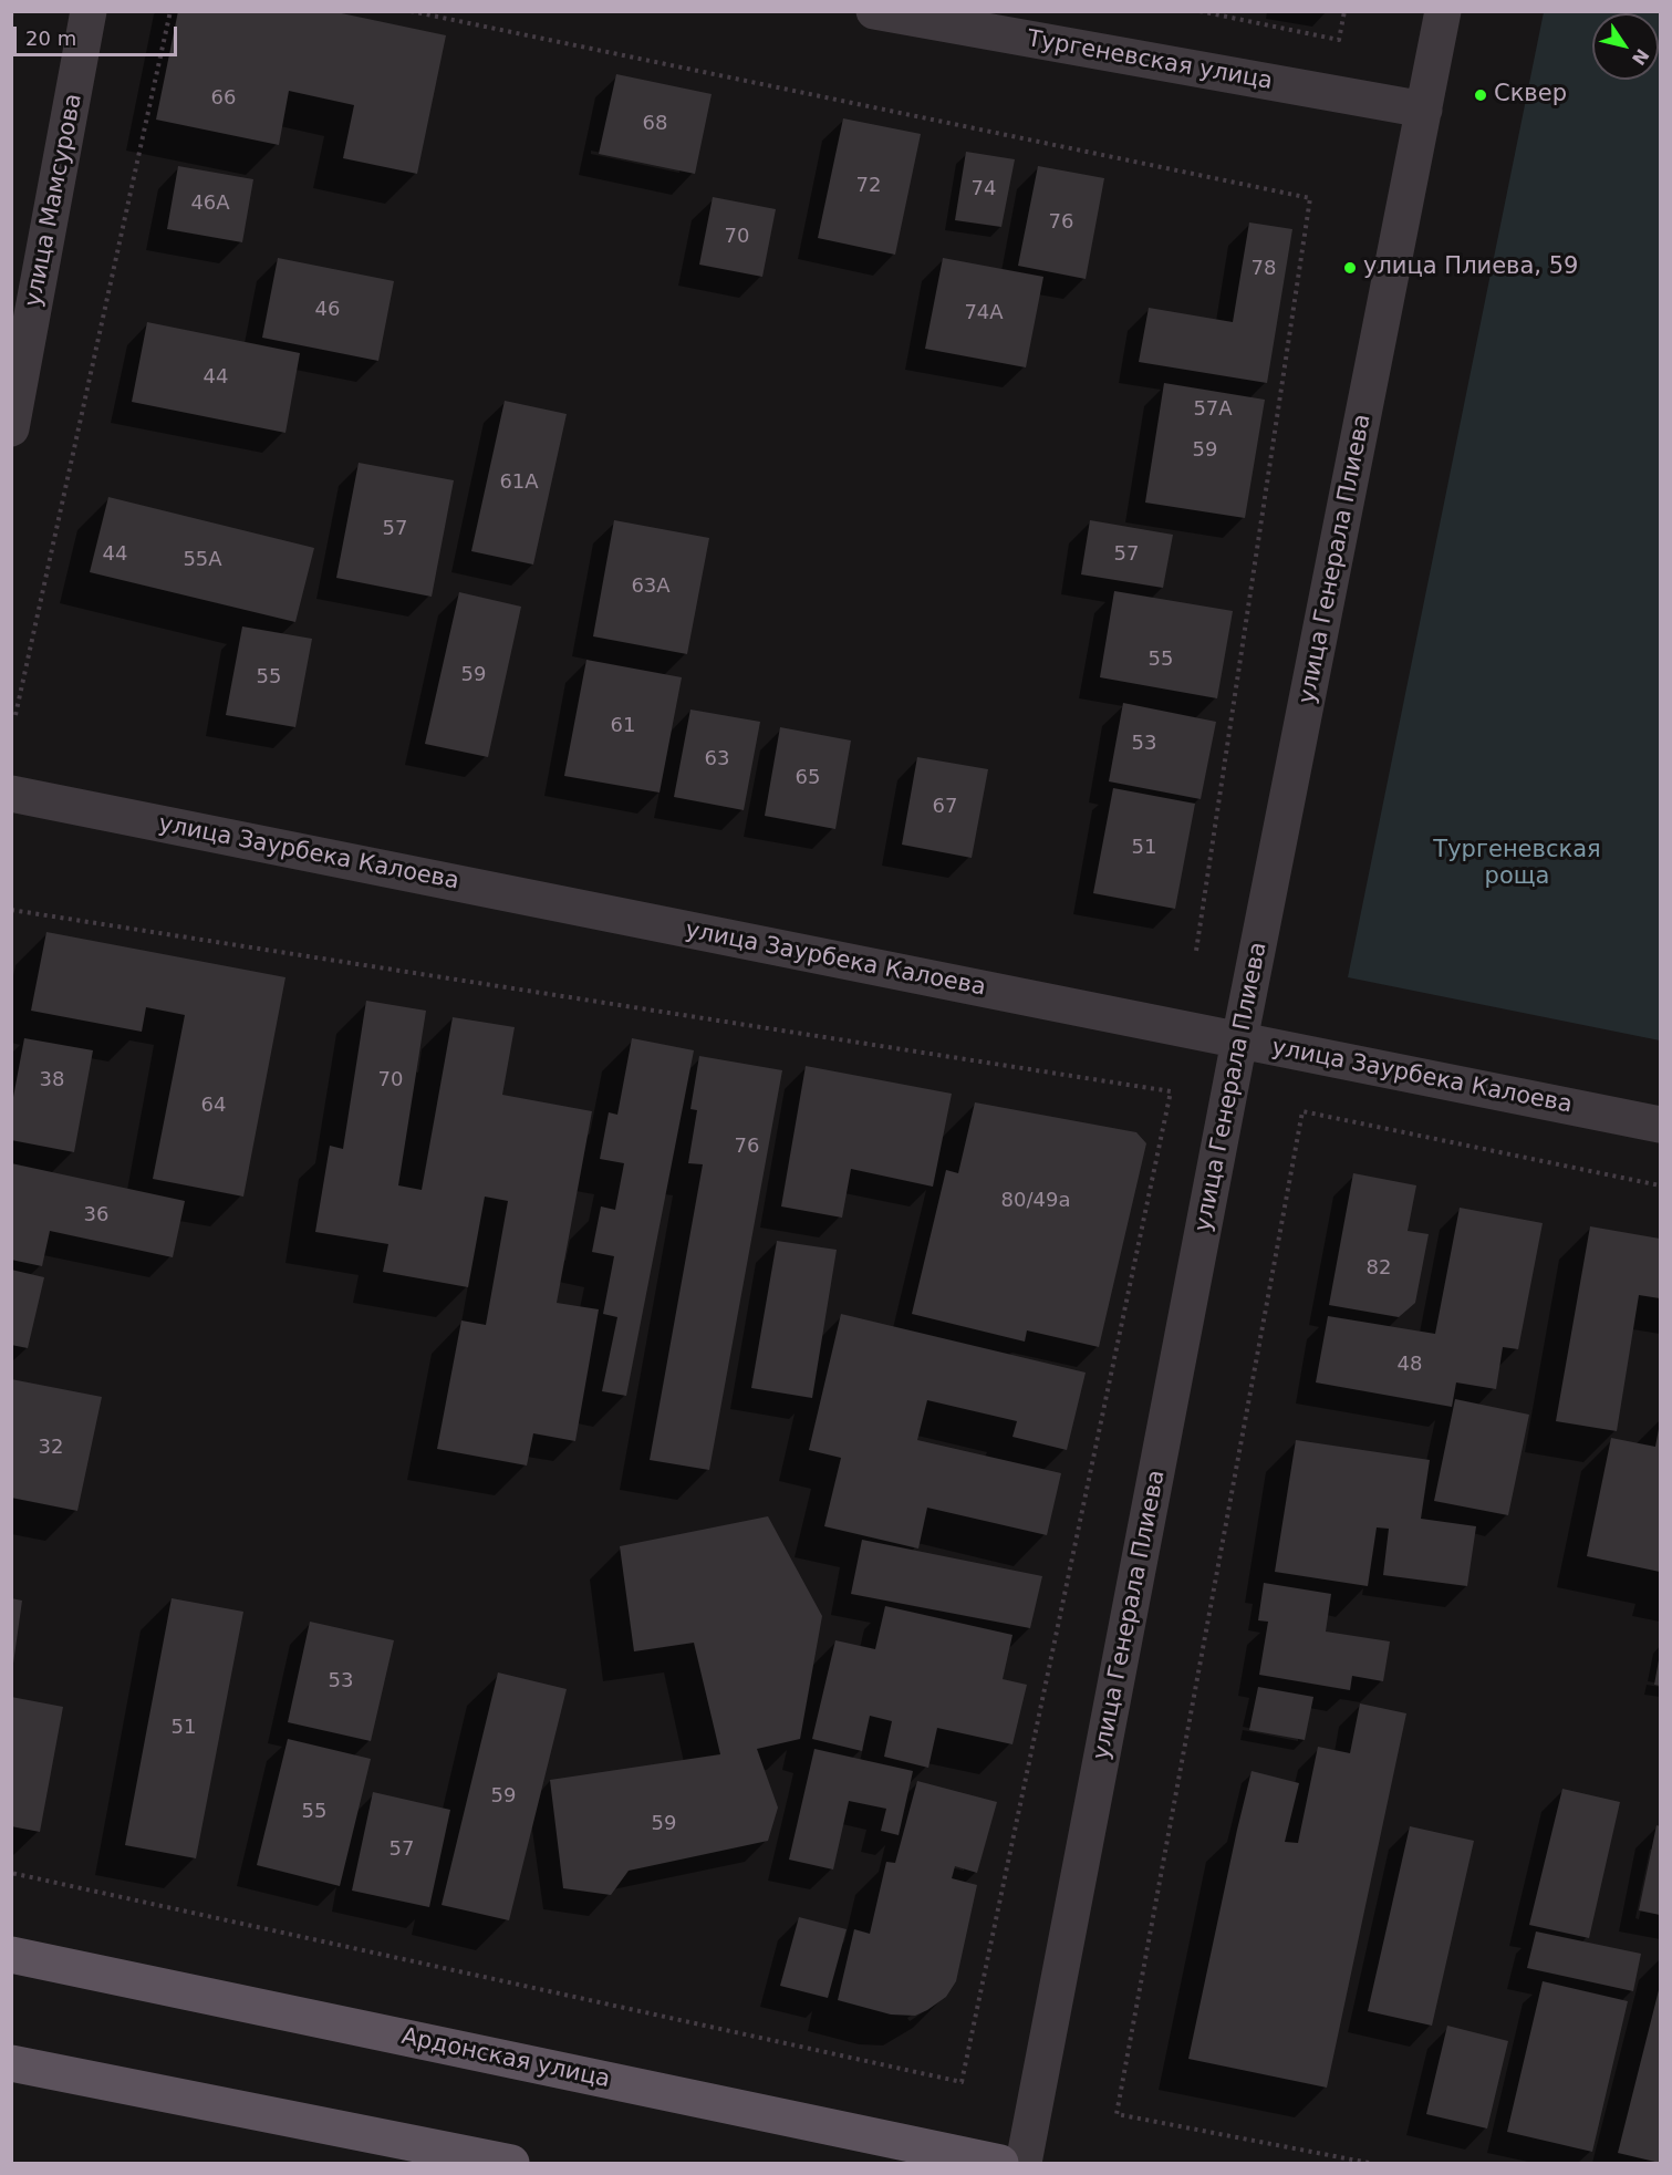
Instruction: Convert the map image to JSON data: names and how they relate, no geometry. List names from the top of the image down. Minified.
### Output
{"streets":{"main road":["Ардонская улица"],"street":["Тургеневская улица","улица Мамсурова","улица Генерала Плиева","улица Заурбека Калоева"]},"crossings":[["Тургеневская улица","улица Генерала Плиева"],["улица Генерала Плиева","улица Заурбека Калоева"]],"parks":["Тургеневская роща"],"places":["Сквер","улица Плиева, 59"],"house_numbers":["66","68","72","74","46А","76","70","78","46","74А","44","57А","59","61А","57","44","57","55А","63А","55","59","55","61","53","63","65","67","51","38","70","64","76","80/49а","36","82","48","32","53","51","59","55","59","57"],"scale_bar":"20 m","north":"bottom right"}
